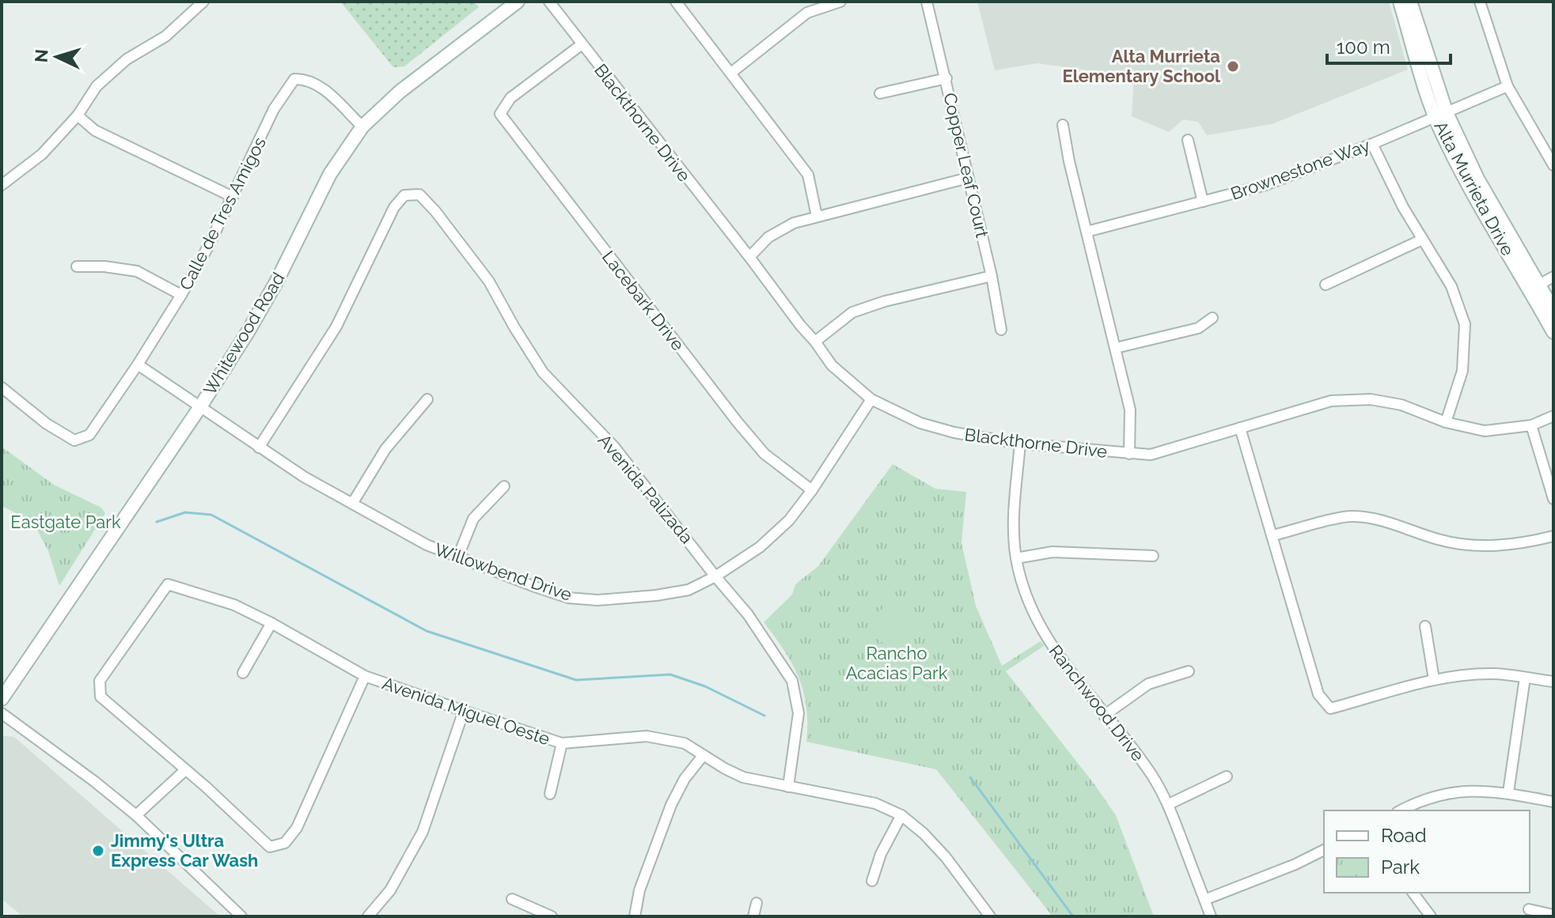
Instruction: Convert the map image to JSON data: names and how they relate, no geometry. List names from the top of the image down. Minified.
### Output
{"streets":{"main road":["Alta Murrieta Drive","Whitewood Road"],"street":["Blackthorne Drive","Copper Leaf Court","Brownestone Way","Calle de Tres Amigos","Lacebark Drive","Avenida Palizada","Willowbend Drive","Ranchwood Drive","Avenida Miguel Oeste"]},"crossings":[["Blackthorne Drive","Lacebark Drive"],["Blackthorne Drive","Willowbend Drive"],["Blackthorne Drive","Ranchwood Drive"],["Brownestone Way","Alta Murrieta Drive"],["Calle de Tres Amigos","Whitewood Road"],["Calle de Tres Amigos","Willowbend Drive"],["Lacebark Drive","Willowbend Drive"],["Whitewood Road","Willowbend Drive"],["Avenida Palizada","Willowbend Drive"],["Avenida Palizada","Avenida Miguel Oeste"]],"parks":["Eastgate Park","Rancho Acacias Park"],"places":["Alta Murrieta Elementary School","Jimmy's Ultra Express Car Wash"],"legend":["Road","Park"],"scale_bar":"100 m","north":"left"}
